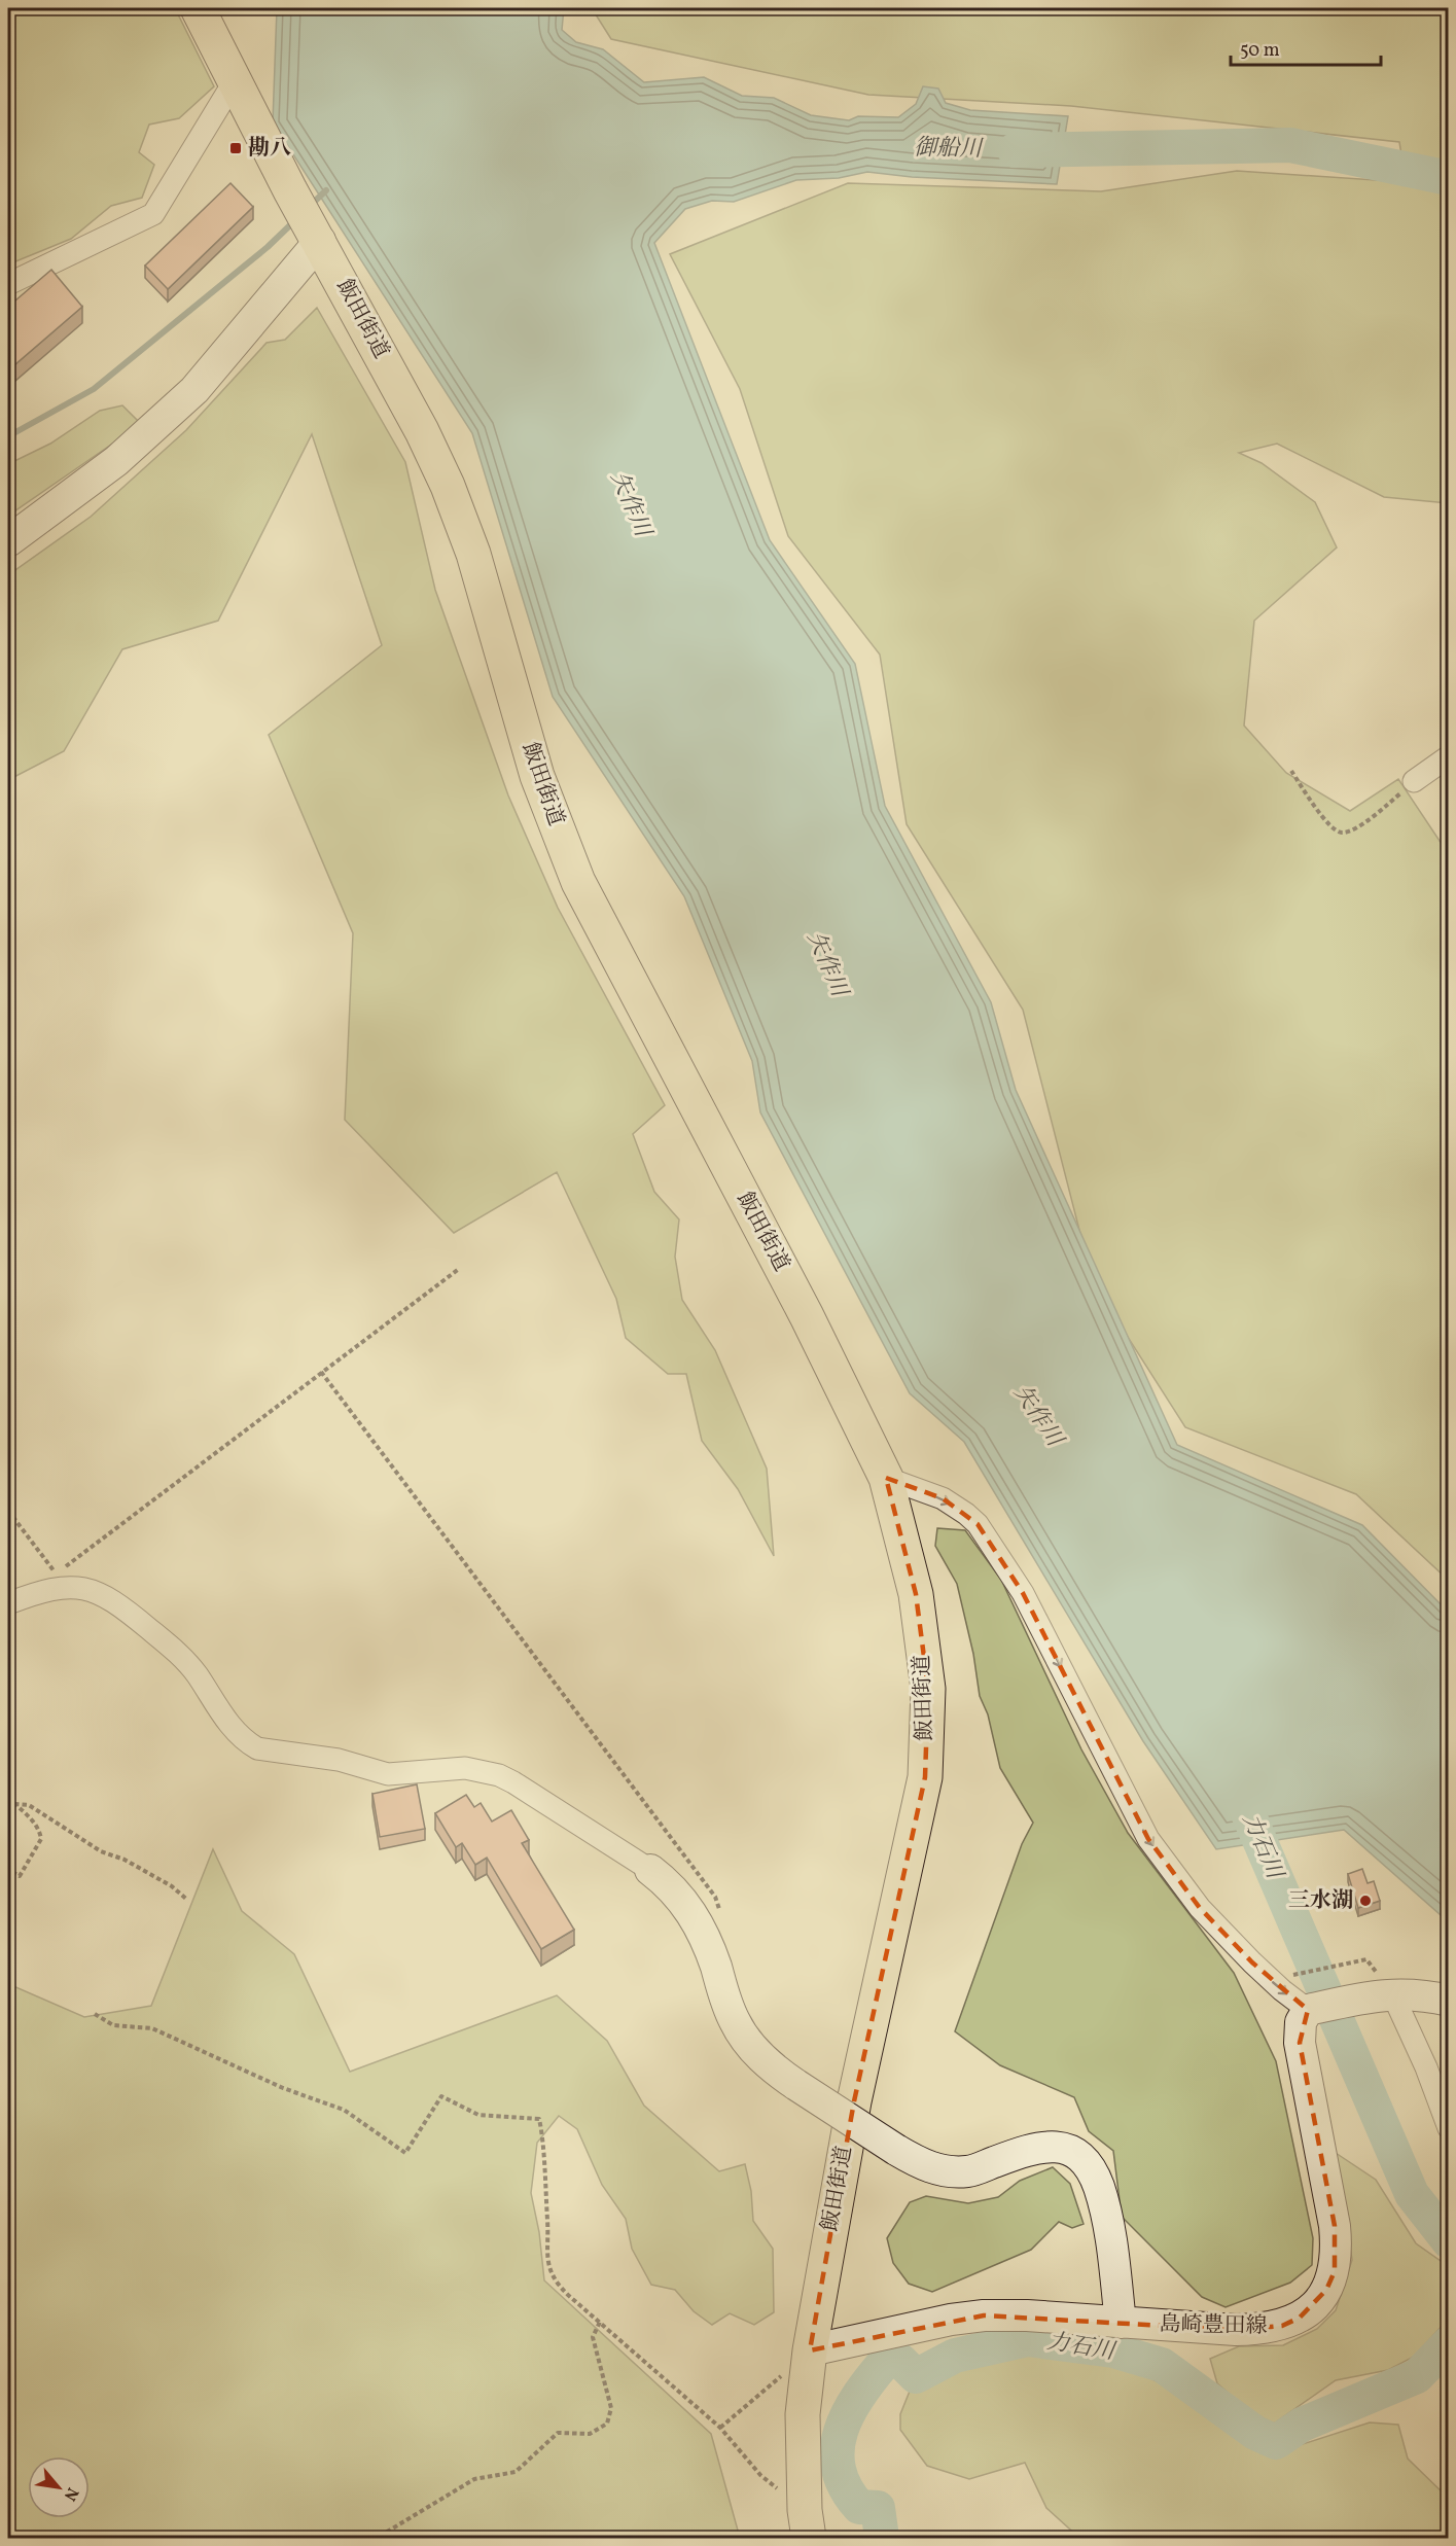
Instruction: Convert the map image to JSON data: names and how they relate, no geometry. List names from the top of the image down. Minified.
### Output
{"streets":{"highway":["飯田街道"],"street":["島崎豊田線"]},"crossings":[["飯田街道","島崎豊田線"]],"water":["御船川","矢作川","力石川"],"places":{"transit":["勘八"],"other":["三水湖"]},"scale_bar":"50 m","north":"bottom right"}
